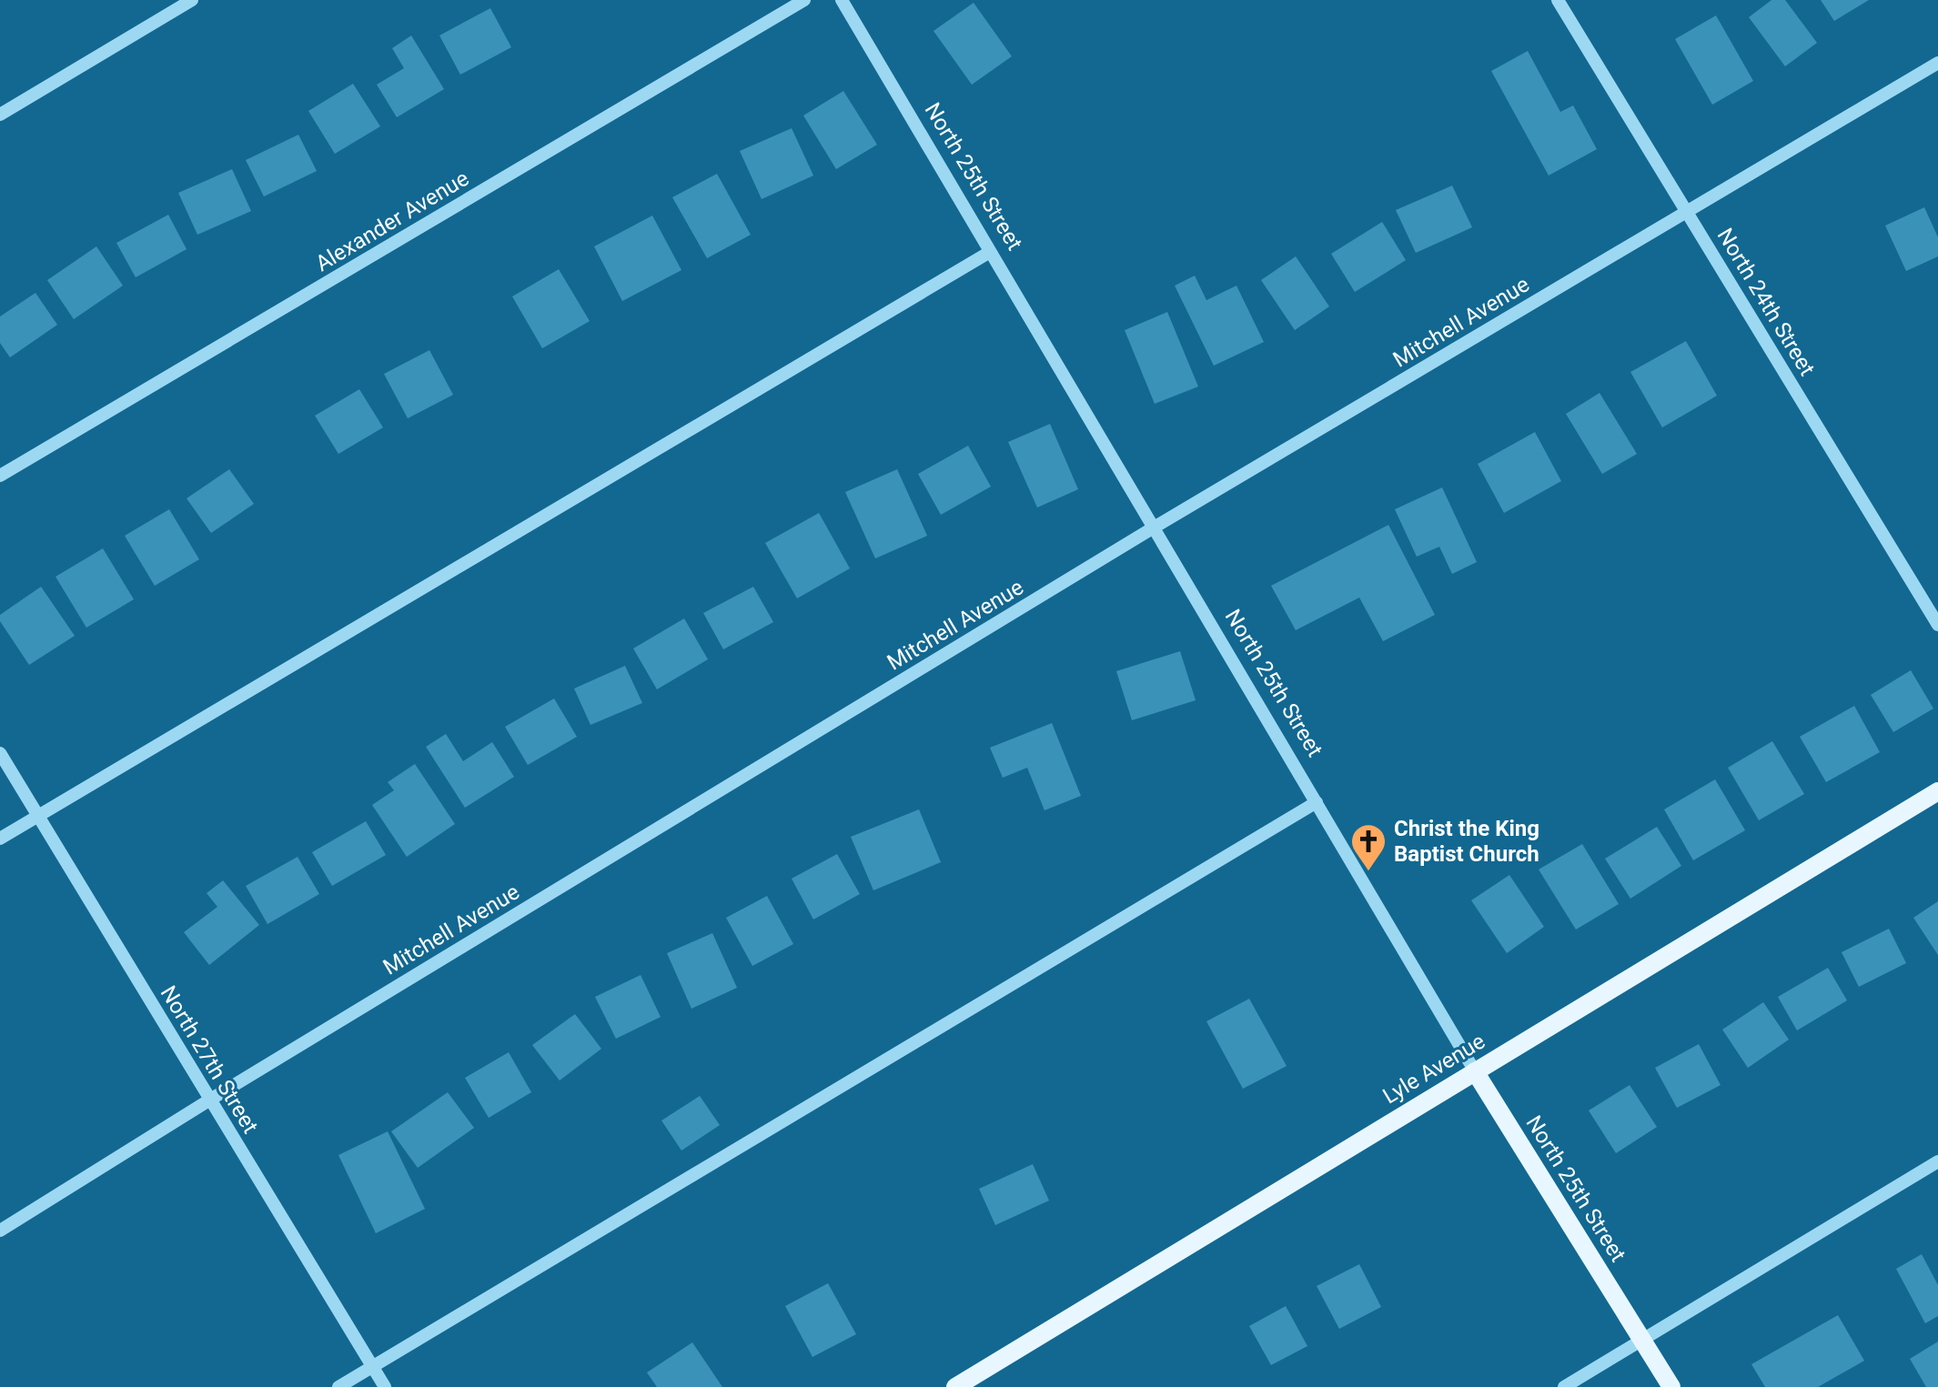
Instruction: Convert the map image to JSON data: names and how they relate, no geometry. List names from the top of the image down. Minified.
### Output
{"streets":{"main road":["North 25th Street","Lyle Avenue"],"street":["Alexander Avenue","North 24th Street","Mitchell Avenue","North 27th Street"]},"crossings":[["North 25th Street","Mitchell Avenue"],["North 25th Street","Lyle Avenue"],["North 24th Street","Mitchell Avenue"],["Mitchell Avenue","North 27th Street"]],"places":{"church":["Christ the King Baptist Church"]}}
